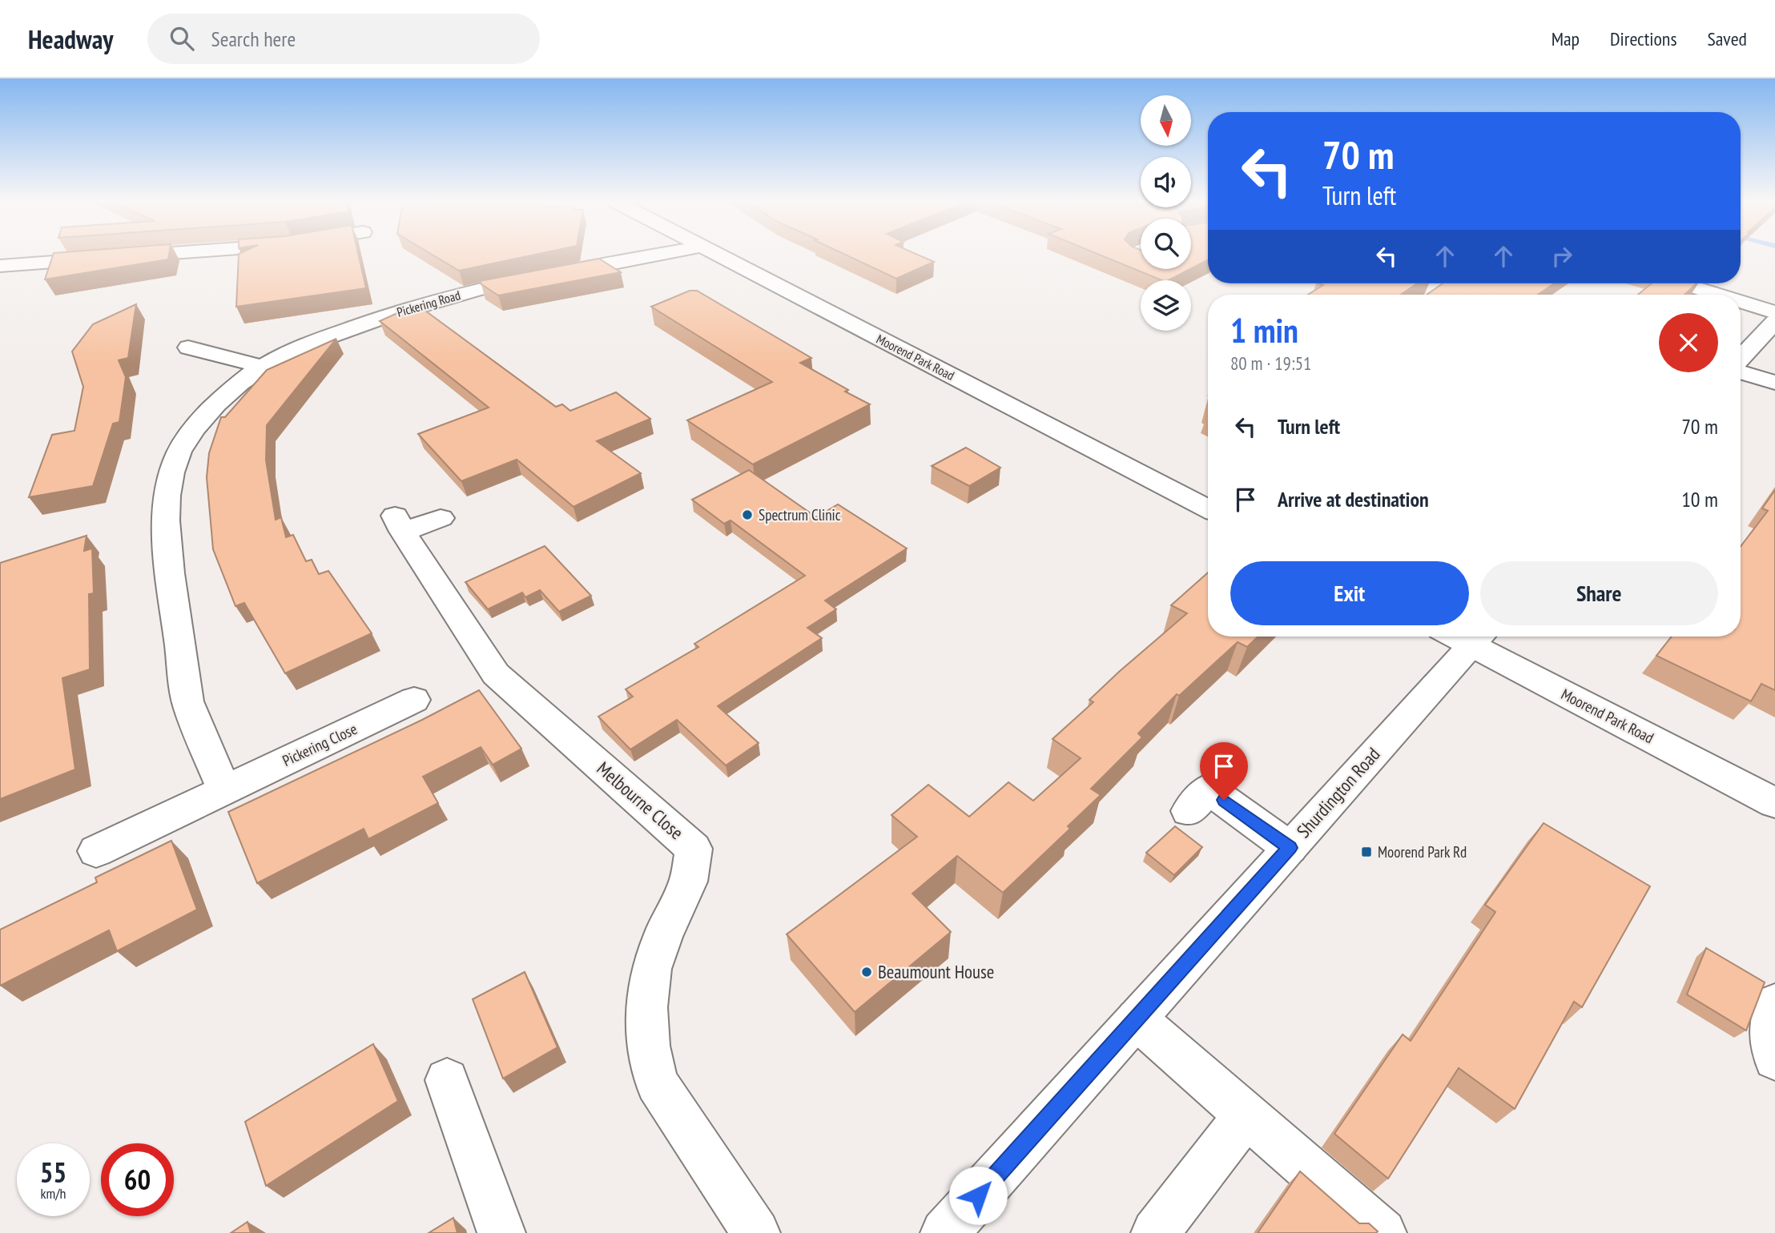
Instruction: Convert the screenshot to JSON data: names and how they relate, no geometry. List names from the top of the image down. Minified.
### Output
{"streets":{"street":["Pickering Road","Moorend Park Road","Pickering Close","Shurdington Road","Melbourne Close"]},"crossings":[["Pickering Road","Pickering Close"]],"places":{"other":["Spectrum Clinic","Beaumount House"],"transit":["Moorend Park Rd"]},"north":"bottom","page":{"header":"Headway","search":"Search here","nav":["Map","Directions","Saved"],"turn":["70 m","Turn left"],"heading":["1 min","80 m · 19:51"],"list":[{"name":"Turn left","value":"70 m"},{"name":"Arrive at destination","value":"10 m"}],"buttons":["Exit","Share"],"speed":"55 km/h","limit":"60"}}
